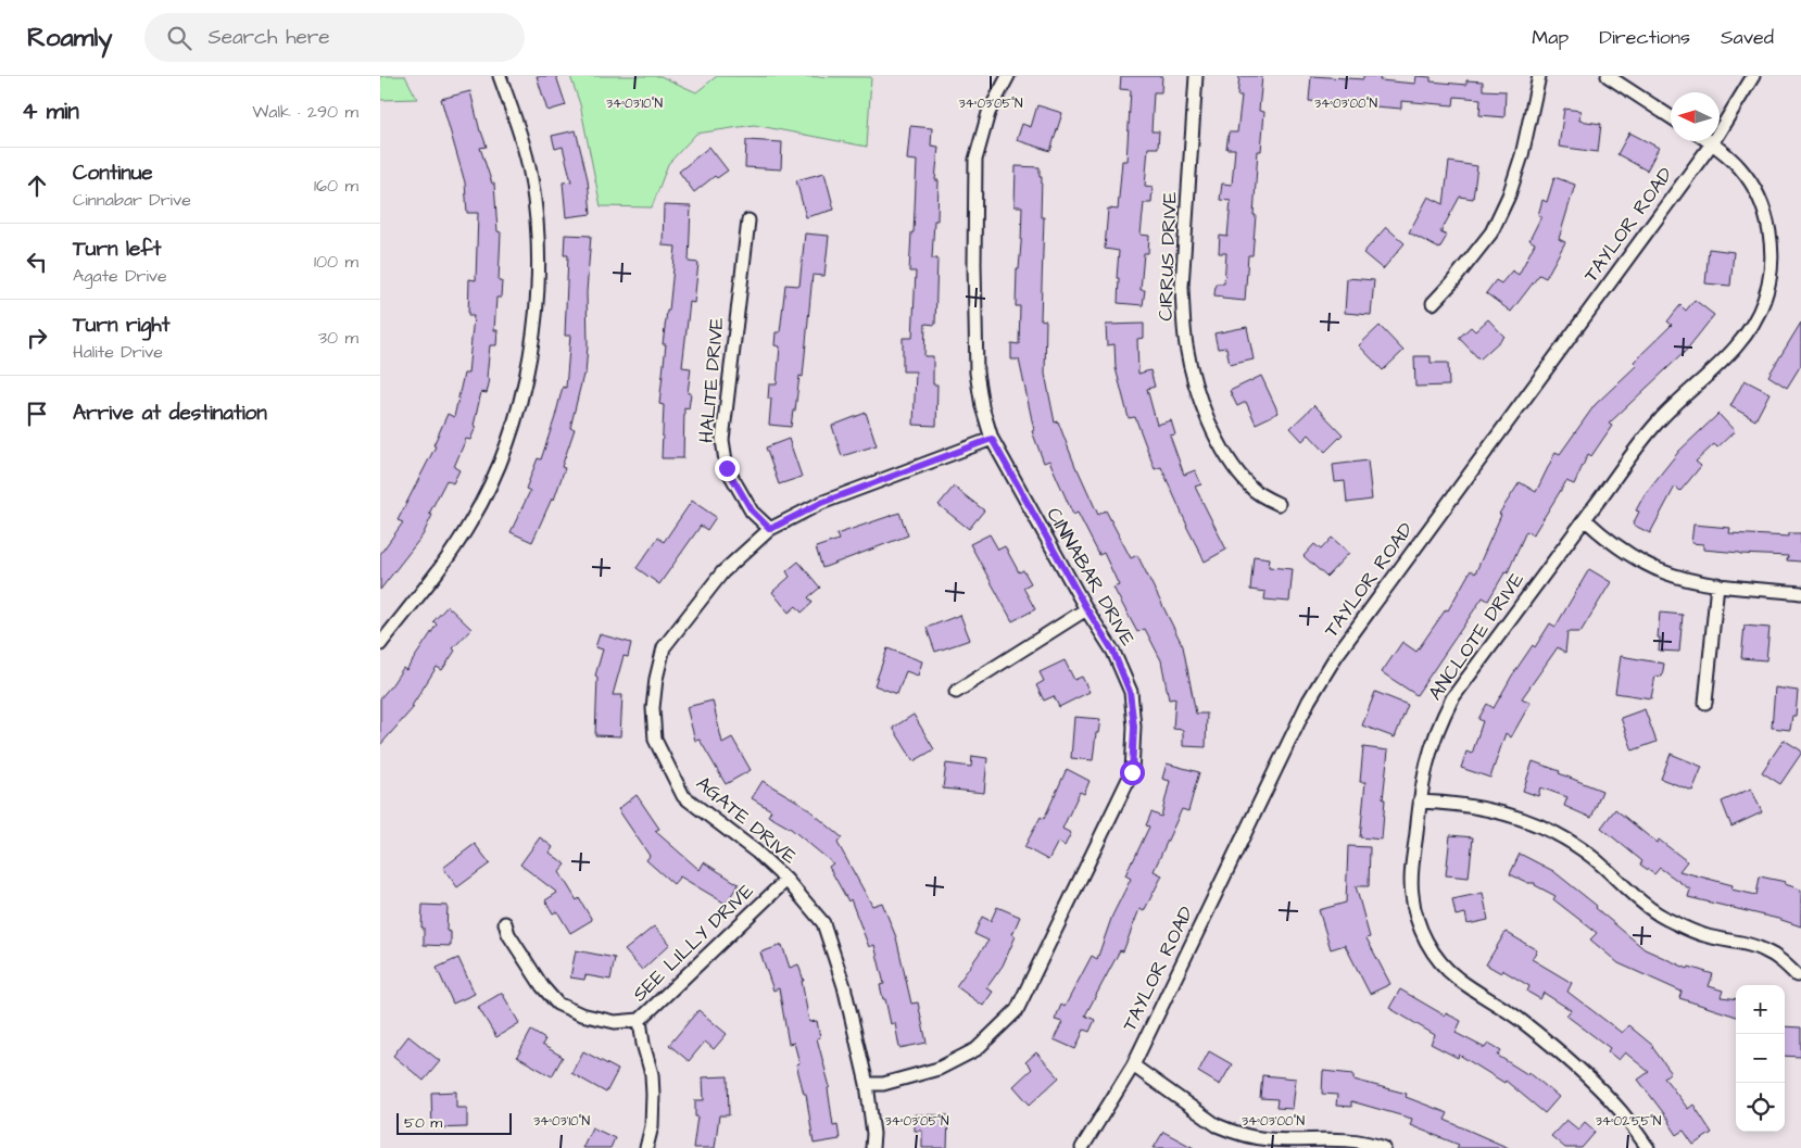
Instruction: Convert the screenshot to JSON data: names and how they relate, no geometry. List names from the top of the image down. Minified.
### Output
{"streets":{"street":["TAYLOR ROAD","CIRRUS DRIVE","HALITE DRIVE","CINNABAR DRIVE","ANCLOTE DRIVE","AGATE DRIVE","SEE LILLY DRIVE"]},"crossings":[["TAYLOR ROAD","ANCLOTE DRIVE"],["HALITE DRIVE","AGATE DRIVE"],["CINNABAR DRIVE","AGATE DRIVE"],["AGATE DRIVE","SEE LILLY DRIVE"]],"scale_bar":"50 m","north":"left","page":{"header":"Roamly","search":"Search here","nav":["Map","Directions","Saved"],"heading":["4 min","Walk · 290 m"],"list":[["Continue","Cinnabar Drive","160 m"],["Turn left","Agate Drive","100 m"],["Turn right","Halite Drive","30 m"],"Arrive at destination"],"map_buttons":["+","−"],"scale":"50 m"},"coordinates":["34°03'10\"N","34°03'05\"N","34°03'00\"N","34°02'55\"N"]}
